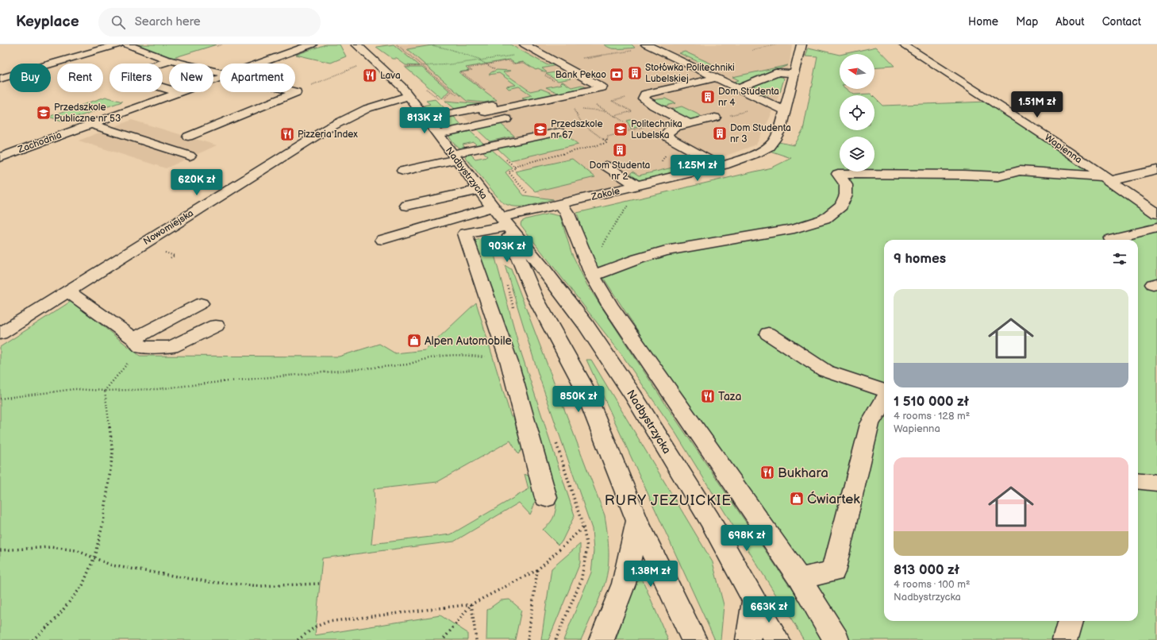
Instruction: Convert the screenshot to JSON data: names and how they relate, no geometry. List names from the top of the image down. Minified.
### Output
{"streets":{"street":["Zachodnia","Wapienna","Nadbystrzycka","Zakole","Nowomiejska"]},"crossings":[["Nadbystrzycka","Zakole"],["Nadbystrzycka","Nowomiejska"]],"districts":["RURY JEZUICKIE"],"places":{"building":["Stołówka Politechniki Lubelskiej","Dom Studenta nr 4","Dom Studenta nr 3","Dom Studenta nr 2"],"bank":["Bank Pekao"],"restaurant":["Lava","Pizzeria Index","Taza","Bukhara"],"school or university":["Przedszkole Publiczne nr 53","Przedszkole nr 67","Politechnika Lubelska"],"shop":["Alpen Automobile","Ćwiartek"]},"north":"left","page":{"header":"Keyplace","search":"Search here","nav":["Home","Map","About","Contact"],"chip":["Buy","Rent","Filters","New","Apartment"],"price":["1.51M zł","813K zł","1.25M zł","620K zł","903K zł","850K zł","698K zł","1.38M zł","663K zł"],"heading":"9 homes","list":[{"name":"1 510 000 zł","note":"4 rooms · 128 m² · Wapienna"},{"name":"813 000 zł","note":"4 rooms · 100 m² · Nadbystrzycka"}]}}
